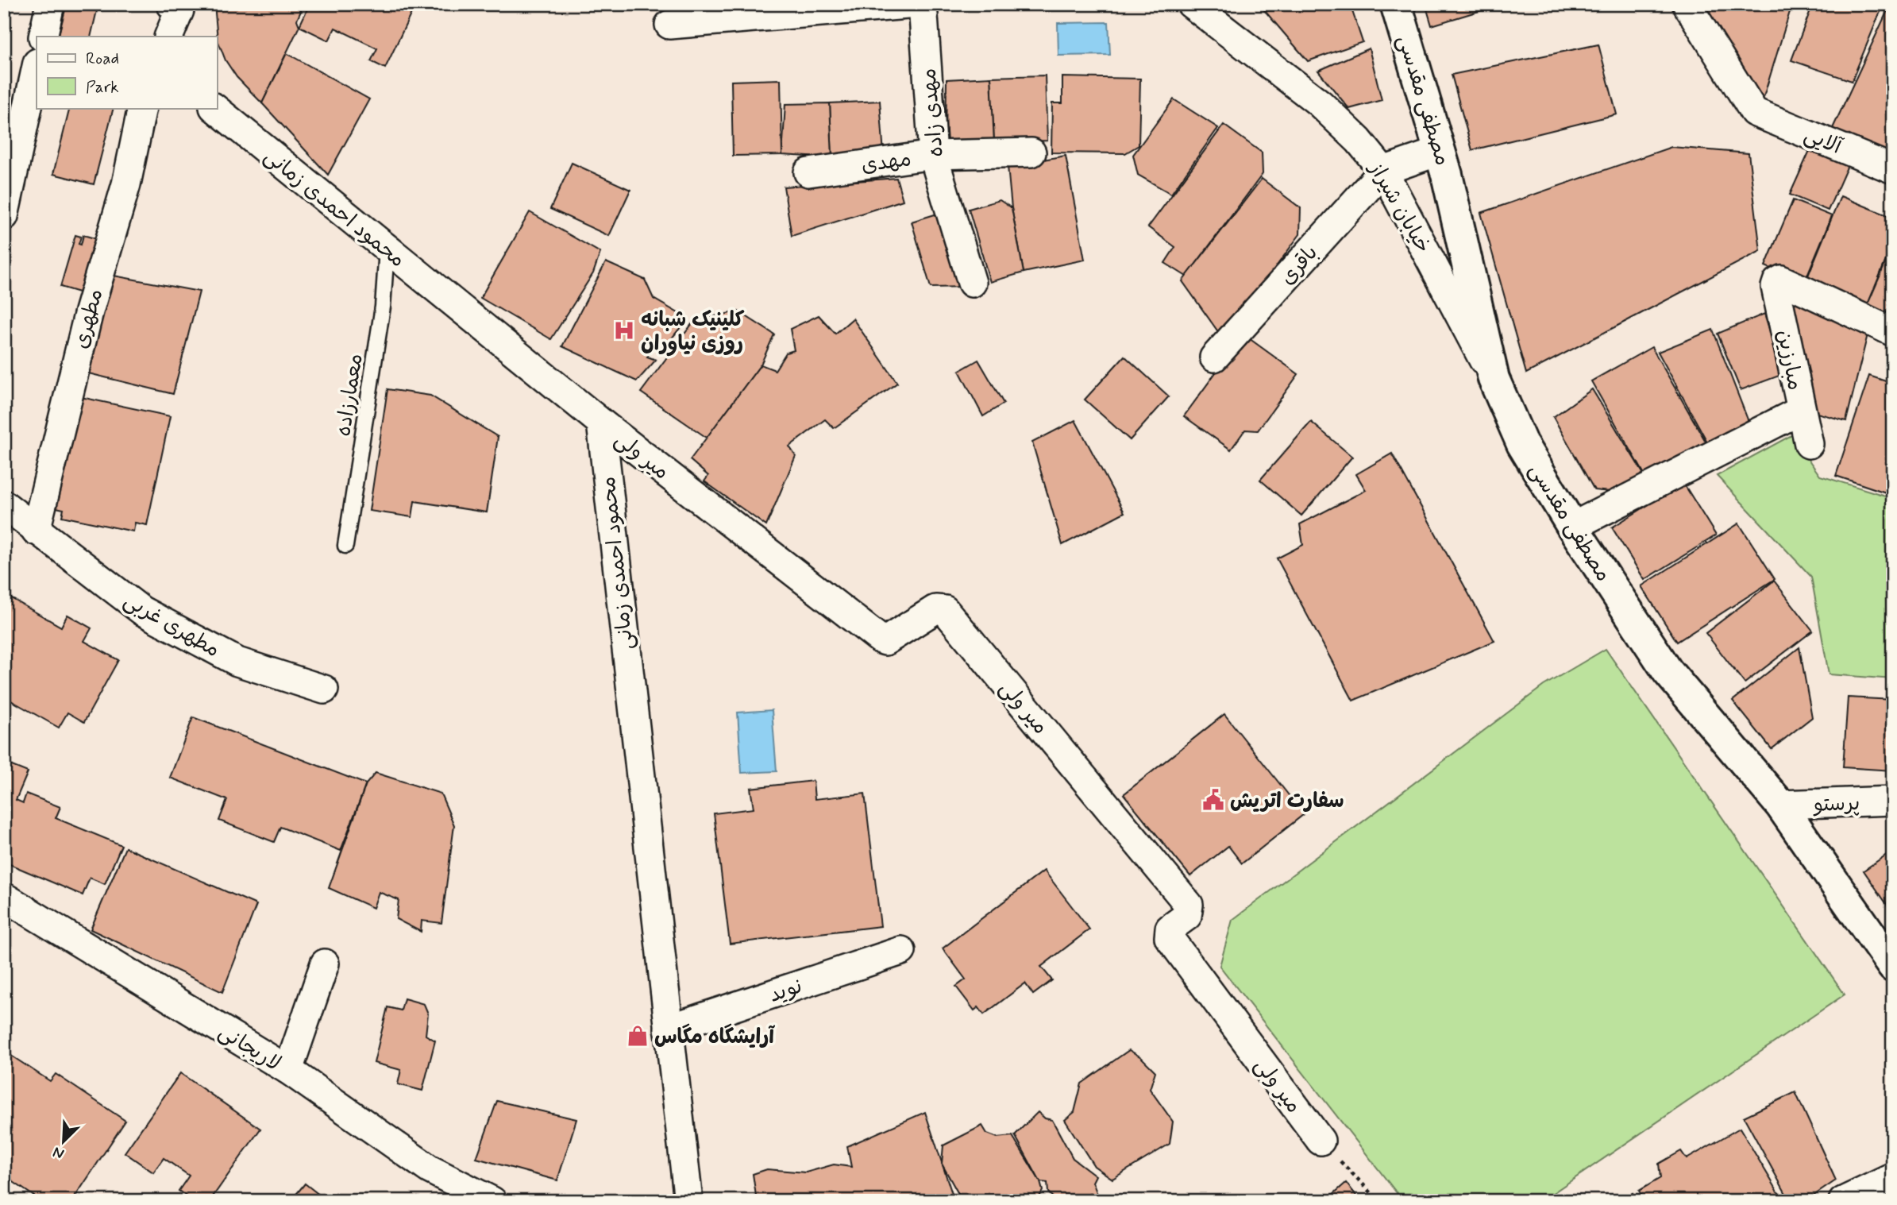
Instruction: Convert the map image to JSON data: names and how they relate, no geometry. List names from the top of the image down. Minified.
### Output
{"streets":{"main road":["مصطفی مقدسی"],"street":["مهدی زاده","آلایی","مهدی","محمود احمدی زمانی","خیابان شیراز","باقری","مطهری","مبارزین","میر ولی","مطهری غربی","پرستو","نوید","لاریجانی"],"lane":["معمارزاده"]},"crossings":[["مصطفی مقدسی","خیابان شیراز"],["مصطفی مقدسی","مبارزین"],["مصطفی مقدسی","پرستو"],["مهدی زاده","مهدی"],["محمود احمدی زمانی","معمارزاده"],["محمود احمدی زمانی","میر ولی"],["محمود احمدی زمانی","نوید"],["خیابان شیراز","باقری"],["مطهری","مطهری غربی"]],"places":{"hospital":["کلینیک شبانه روزی نیاوران"],"public building":["سفارت اتریش"],"shop":["آرایشگاه مگاس"]},"legend":["Road","Park"],"north":"bottom left"}
